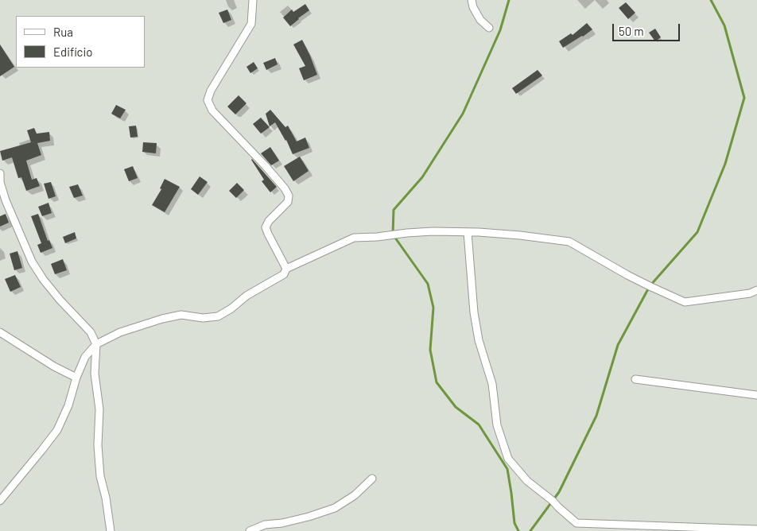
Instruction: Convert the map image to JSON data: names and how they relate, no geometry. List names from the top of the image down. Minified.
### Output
{"legend":["Rua","Edifício"],"scale_bar":"50 m"}
